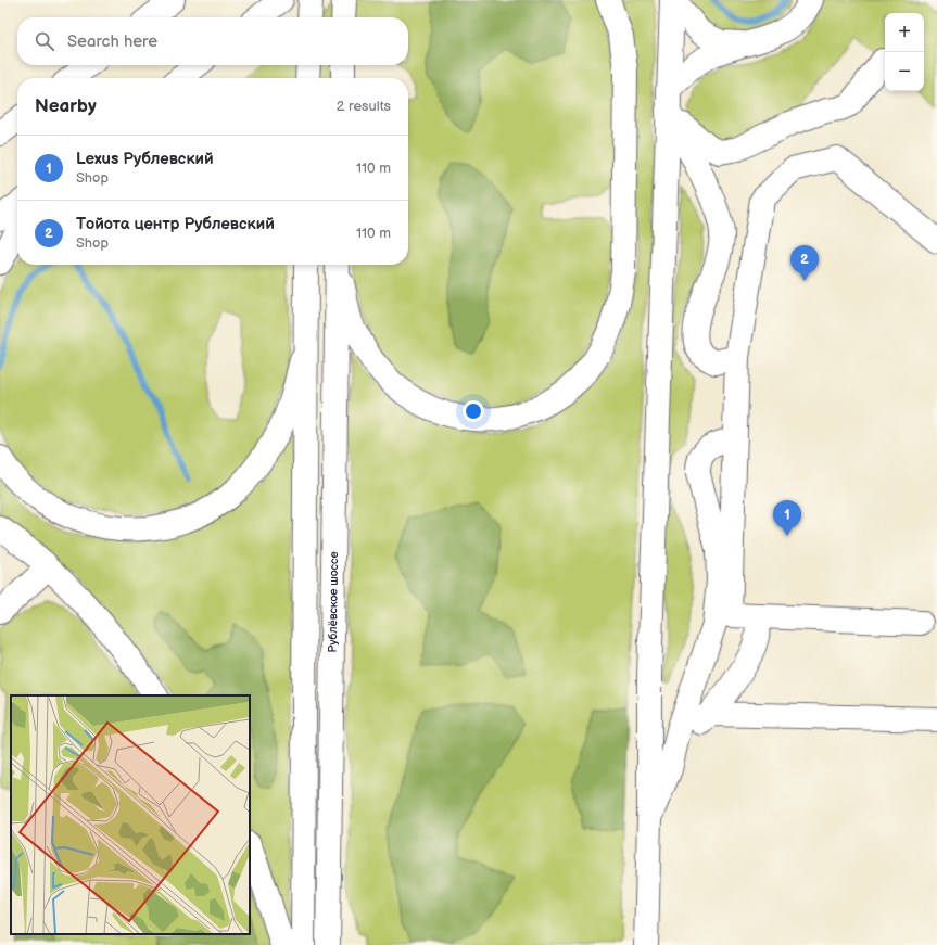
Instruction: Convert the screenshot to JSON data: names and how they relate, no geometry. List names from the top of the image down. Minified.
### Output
{"streets":{"main road":["Рублёвское шоссе"]},"page":{"map_buttons":["+","−"],"search":"Search here","heading":["Nearby","2 results"],"list":[{"mark":"1","name":"Lexus Рублевский","note":"Shop","value":"110 m"},{"mark":"2","name":"Тойота центр Рублевский","note":"Shop","value":"110 m"}],"pins":["2","1"]}}
